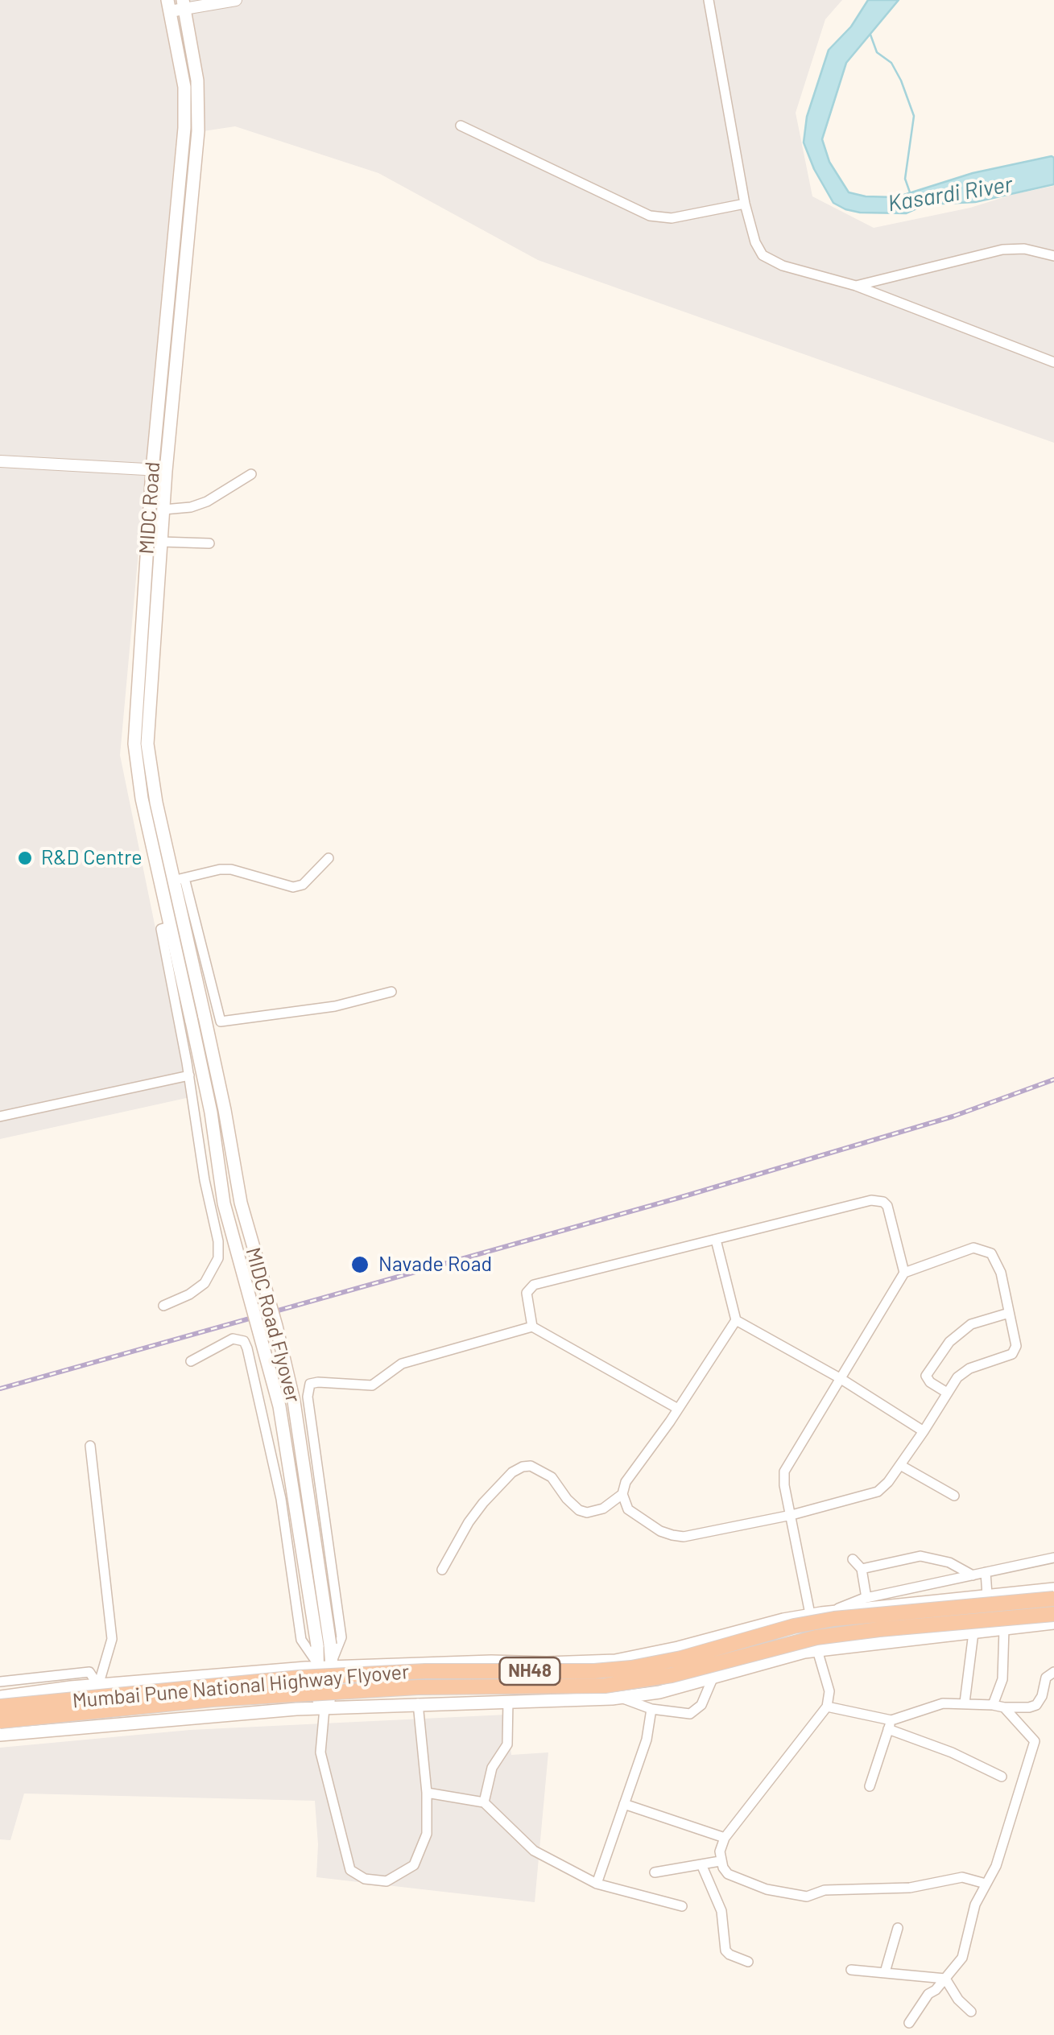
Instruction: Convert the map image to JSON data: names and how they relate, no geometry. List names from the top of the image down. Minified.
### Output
{"streets":{"highway":["NH48","Mumbai Pune National Highway Flyover"],"main road":["MIDC Road","MIDC Road Flyover"]},"crossings":[["MIDC Road","MIDC Road Flyover"]],"water":["Kasardi River"],"places":["R&D Centre","Navade Road"]}
